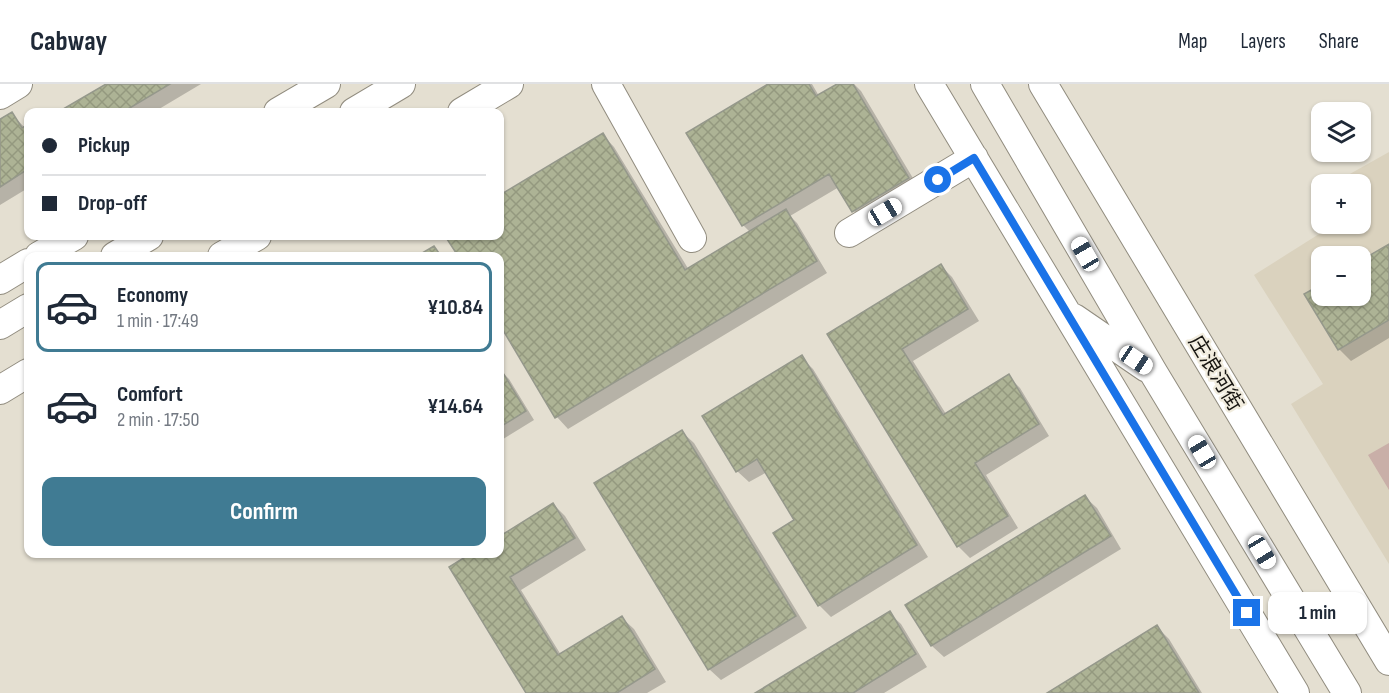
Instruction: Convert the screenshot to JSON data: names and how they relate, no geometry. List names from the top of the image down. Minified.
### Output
{"streets":{"street":["庄浪河街"]},"page":{"header":"Cabway","nav":["Map","Layers","Share"],"map_buttons":["+","−"],"banner":["Pickup","Drop-off"],"list":[{"name":"Economy","note":"1 min · 17:49","value":"¥10.84"},{"name":"Comfort","note":"2 min · 17:50","value":"¥14.64"}],"buttons":"Confirm","bubble":"1 min"}}
